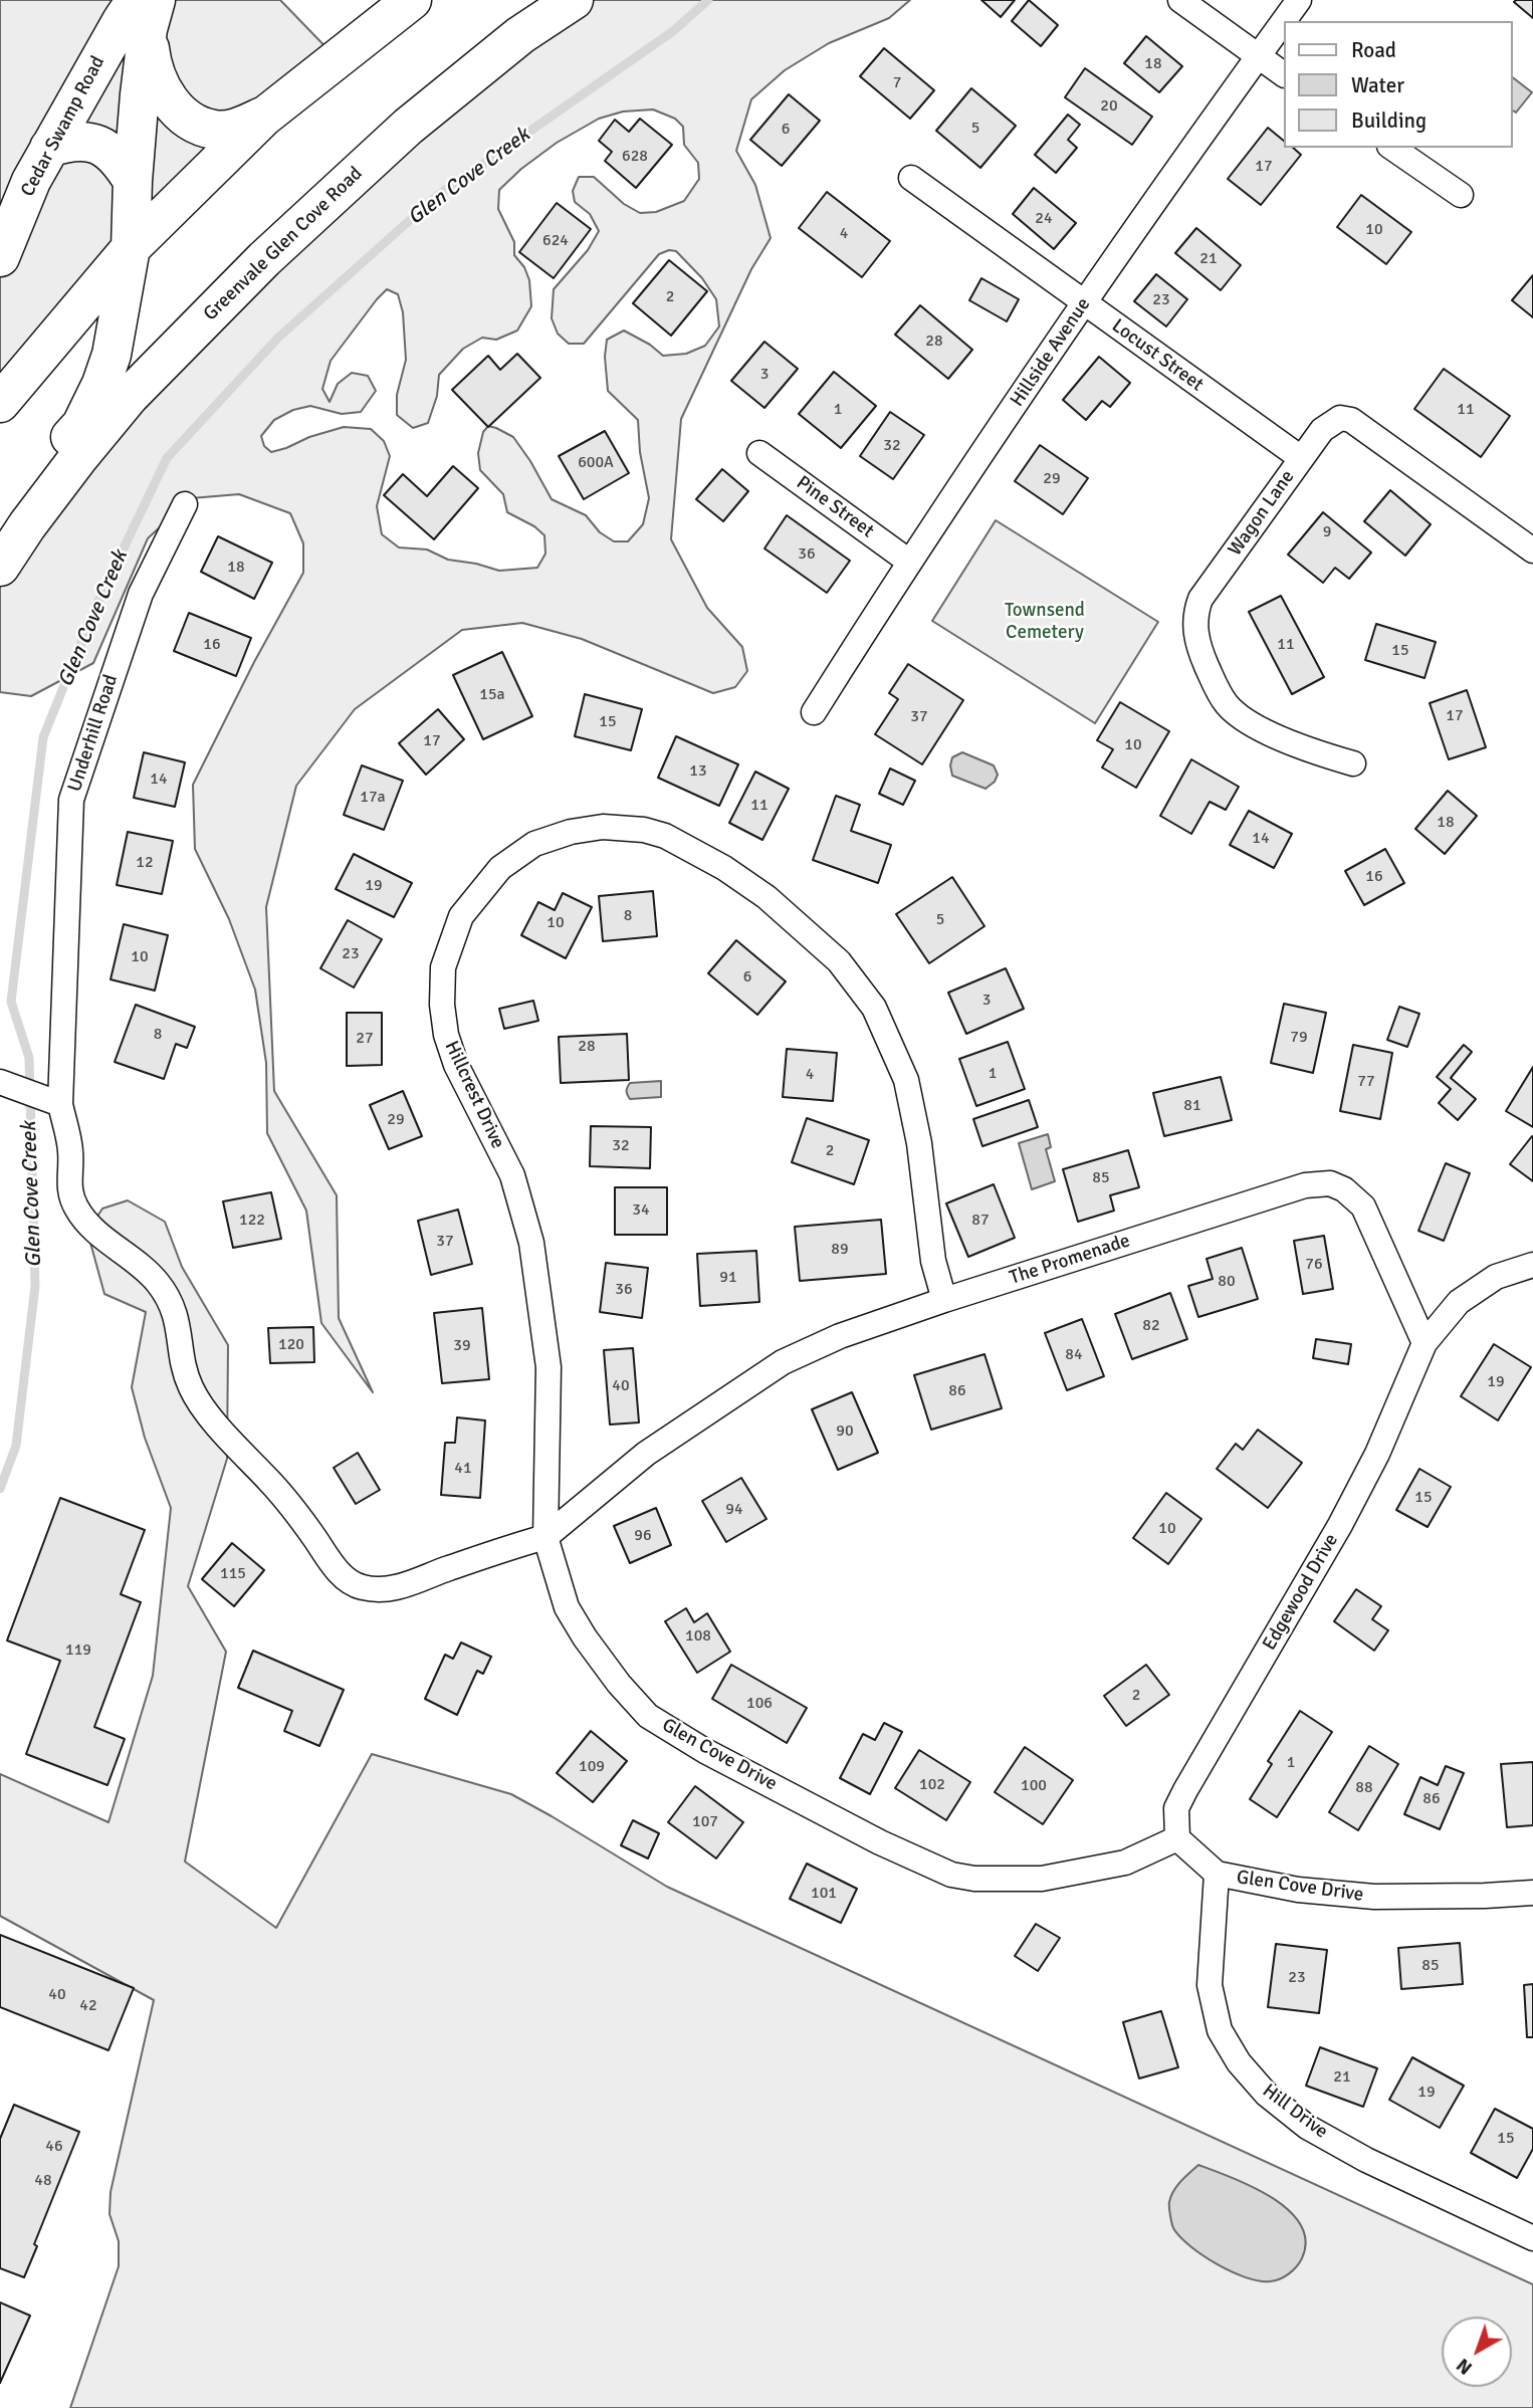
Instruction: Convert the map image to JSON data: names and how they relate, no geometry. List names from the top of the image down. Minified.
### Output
{"streets":{"main road":["Cedar Swamp Road","Greenvale Glen Cove Road"],"street":["Hillside Avenue","Locust Street","Pine Street","Wagon Lane","Underhill Road","Hillcrest Drive","The Promenade","Edgewood Drive","Glen Cove Drive","Hill Drive"]},"crossings":[["Hillside Avenue","Locust Street"],["Hillside Avenue","Pine Street"],["Locust Street","Wagon Lane"],["Hillcrest Drive","The Promenade"],["Hillcrest Drive","Glen Cove Drive"],["The Promenade","Edgewood Drive"],["The Promenade","Glen Cove Drive"],["Edgewood Drive","Glen Cove Drive"],["Glen Cove Drive","Hill Drive"]],"water":["Glen Cove Creek"],"parks":["Townsend Cemetery"],"house_numbers":["18","7","20","5","6","628","17","24","10","4","624","21","2","23","28","3","1","11","32","600A","29","9","36","18","16","11","15","15a","17","37","15","17","10","13","14","17a","11","18","14","12","16","19","8","5","10","23","10","6","3","8","79","27","28","1","4","77","81","29","32","2","85","34","122","87","37","89","76","91","80","36","82","120","39","84","19","40","86","90","41","15","94","10","96","115","108","119","2","106","1","109","102","100","88","86","107","101","85","23","40","42","21","19","15","46","48"],"legend":["Road","Water","Building"],"north":"bottom left"}
